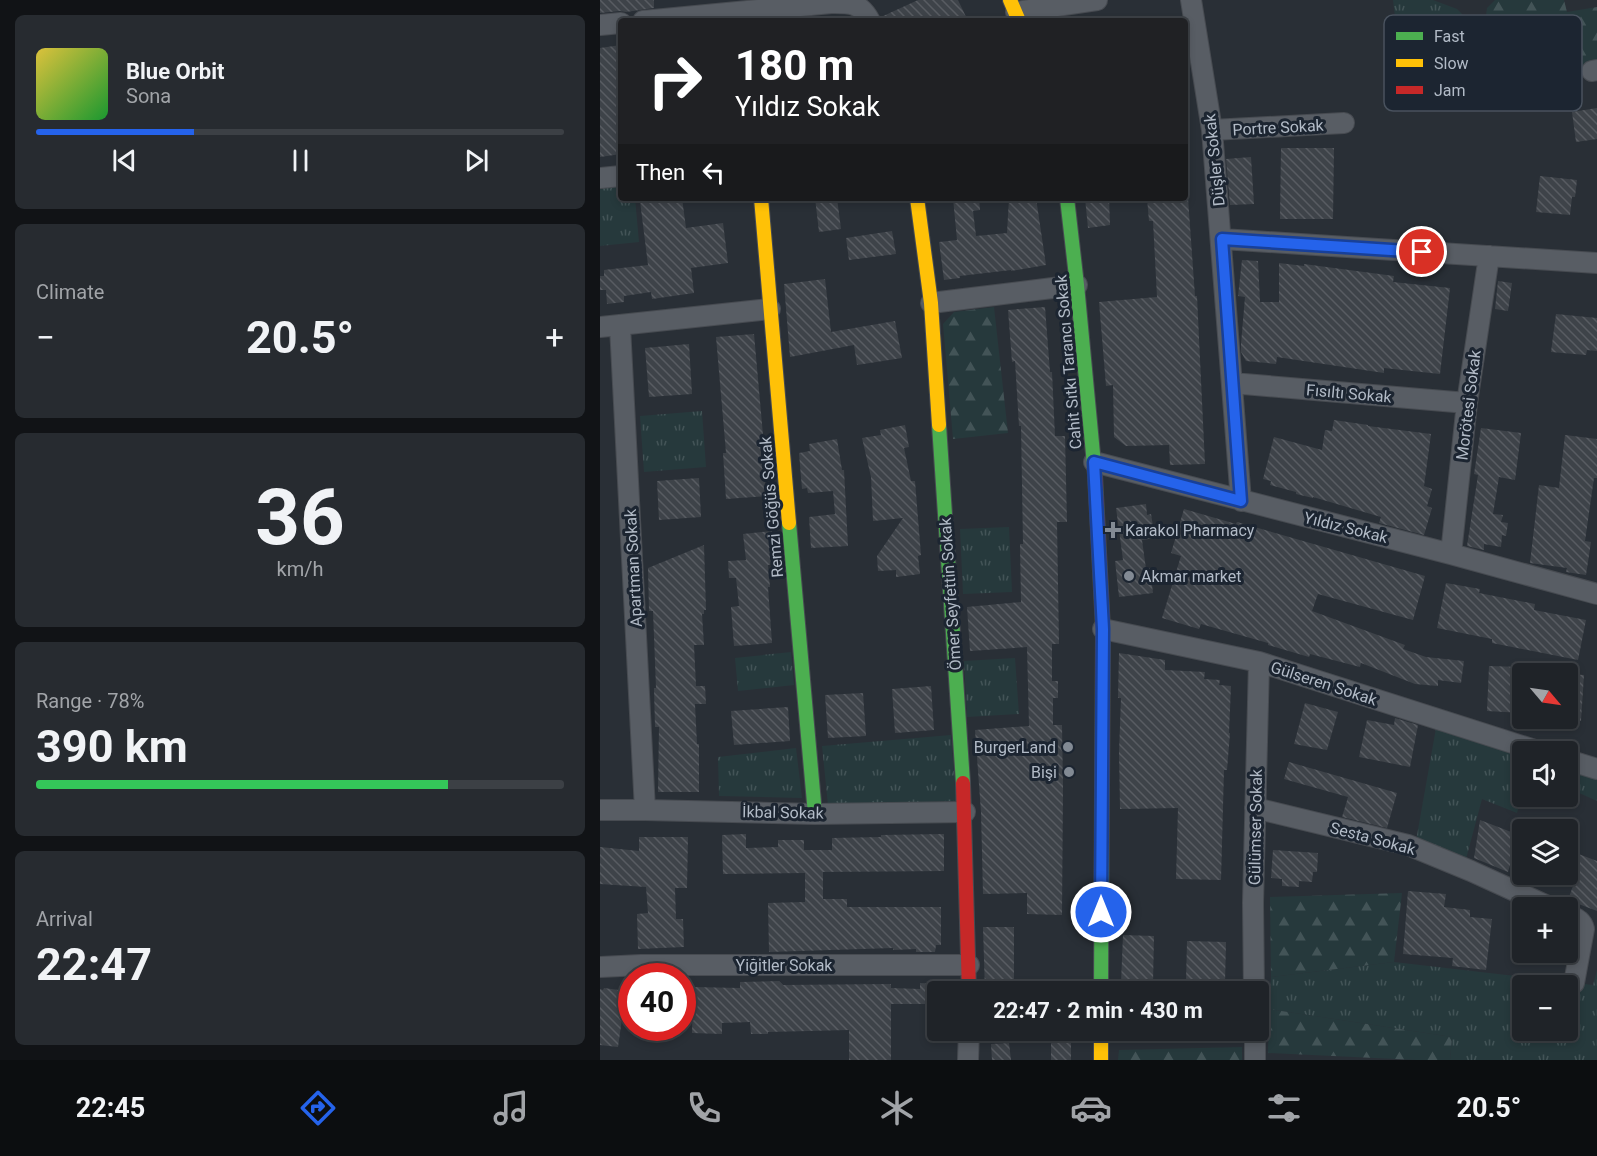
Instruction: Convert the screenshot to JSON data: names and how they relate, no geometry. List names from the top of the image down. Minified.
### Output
{"streets":{"street":["Portre Sokak","Düşler Sokak","Cahit Sıtkı Tarancı Sokak","Fısıltı Sokak","Morötesi Sokak","Remzi Göğüs Sokak","Yıldız Sokak","Apartman Sokak","Ömer Seyfettin Sokak","Gülseren Sokak","İkbal Sokak","Gülümser Sokak","Sesta Sokak","Yiğitler Sokak"]},"crossings":[["Portre Sokak","Düşler Sokak"],["Düşler Sokak","Fısıltı Sokak"],["Düşler Sokak","Yıldız Sokak"],["Cahit Sıtkı Tarancı Sokak","Yıldız Sokak"],["Cahit Sıtkı Tarancı Sokak","Gülseren Sokak"],["Fısıltı Sokak","Morötesi Sokak"],["Morötesi Sokak","Yıldız Sokak"],["Remzi Göğüs Sokak","İkbal Sokak"],["Apartman Sokak","İkbal Sokak"],["Ömer Seyfettin Sokak","İkbal Sokak"],["Ömer Seyfettin Sokak","Yiğitler Sokak"],["Gülseren Sokak","Gülümser Sokak"],["Gülümser Sokak","Sesta Sokak"]],"places":{"health":["Karakol Pharmacy"],"other":["Akmar market","BurgerLand","Bişi"]},"legend":["Fast","Slow","Jam"],"north":"bottom right","page":{"turn":["180 m","Yıldız Sokak"],"song":["Blue Orbit","Sona"],"then":"Then","tile":["Climate",["36","km/h"],["Range · 78%","390 km"],["Arrival","22:47"]],"heat":["−","20.5°","+"],"map_buttons":["+","−"],"limit":"40","trip":"22:47 · 2 min · 430 m","tabs":["22:45","20.5°"]}}
